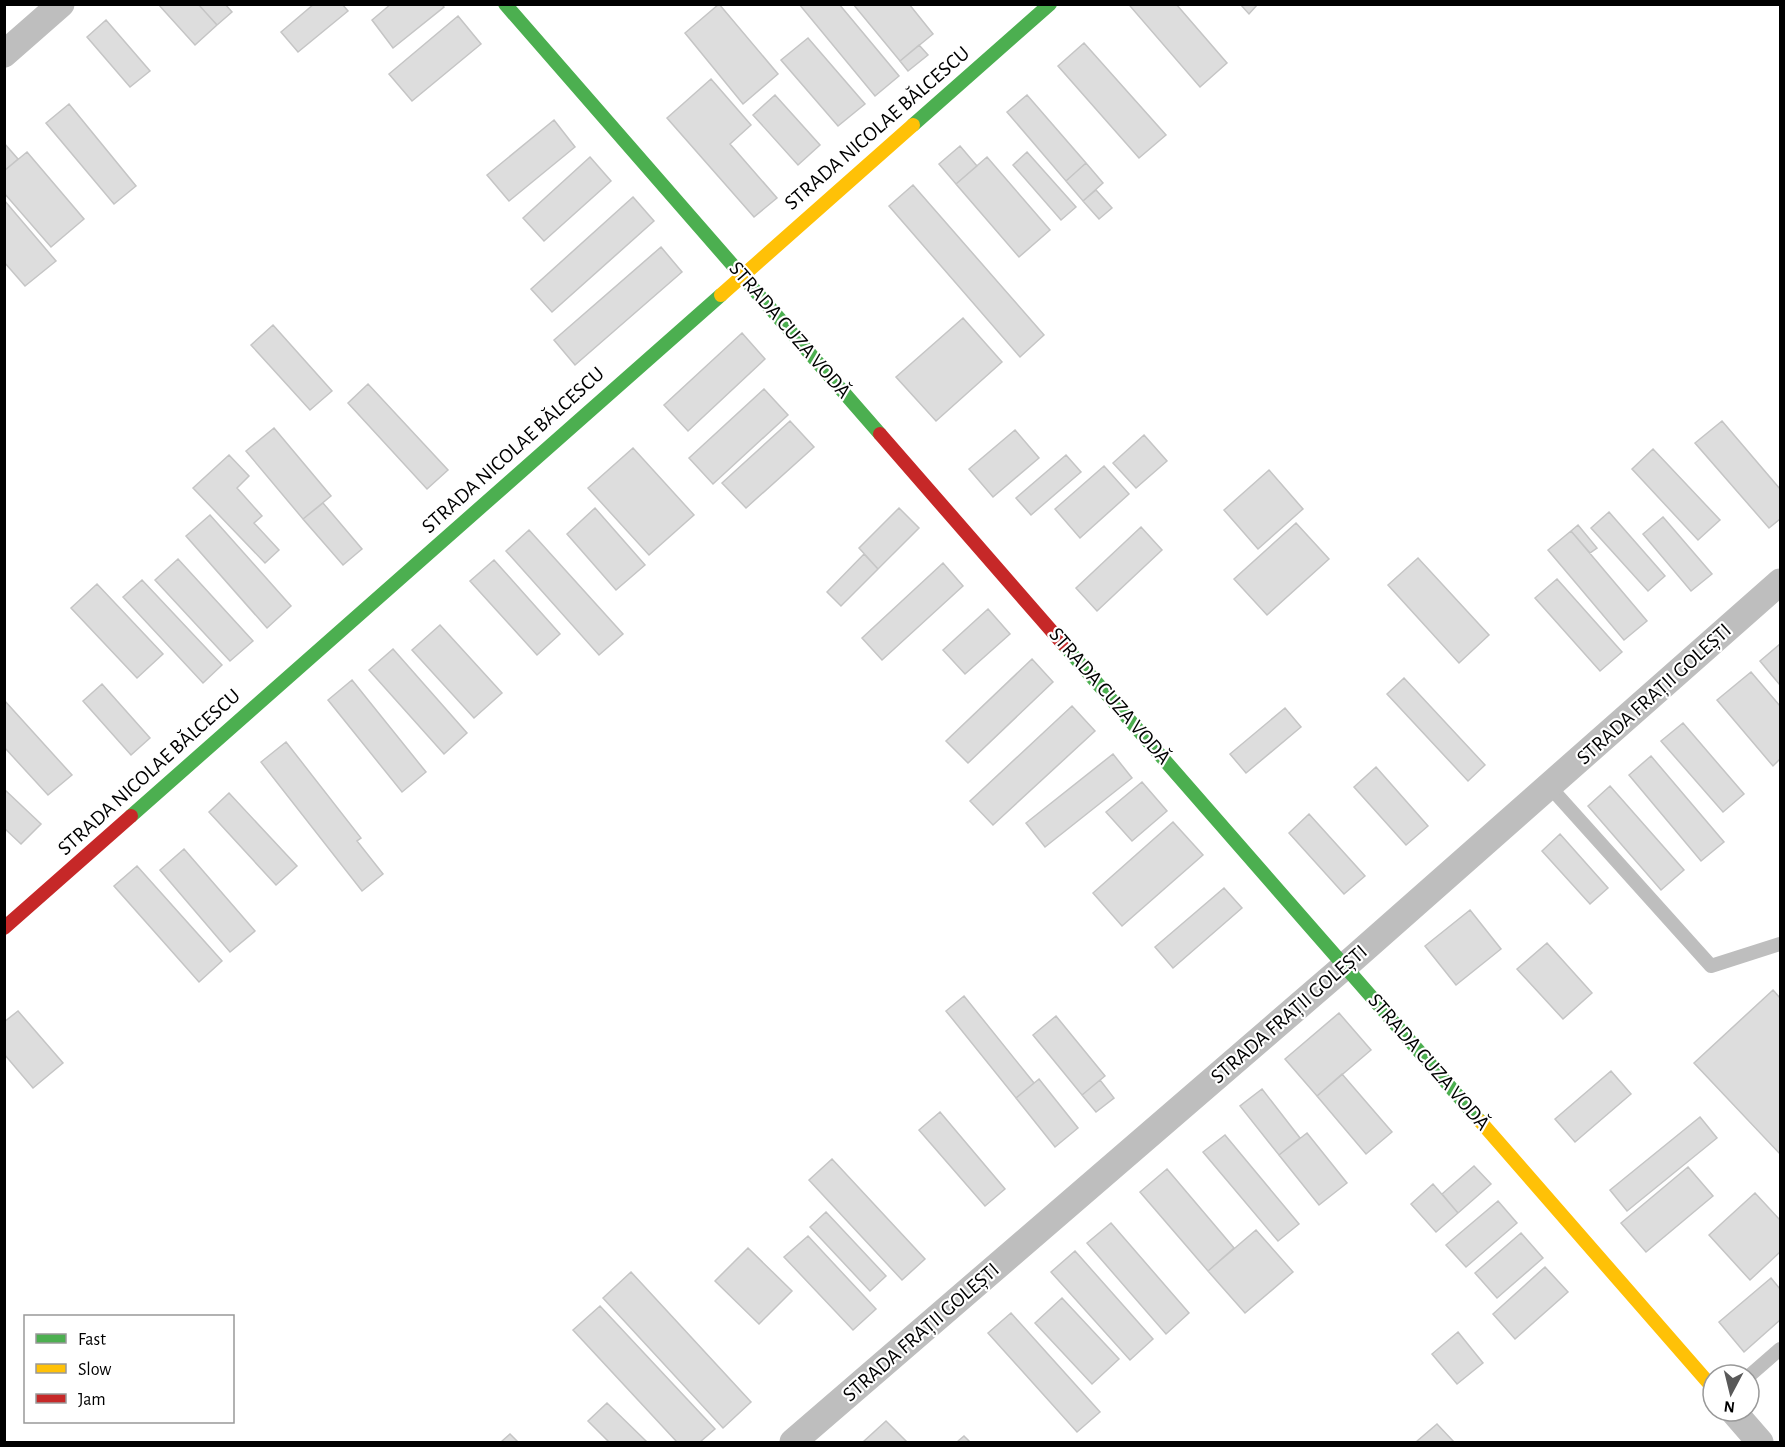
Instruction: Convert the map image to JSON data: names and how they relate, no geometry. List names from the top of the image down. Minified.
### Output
{"streets":{"street":["STRADA NICOLAE BĂLCESCU","STRADA CUZA VODĂ","STRADA FRAȚII GOLEȘTI"]},"crossings":[["STRADA NICOLAE BĂLCESCU","STRADA CUZA VODĂ"],["STRADA CUZA VODĂ","STRADA FRAȚII GOLEȘTI"]],"legend":["Fast","Slow","Jam"],"north":"bottom"}
